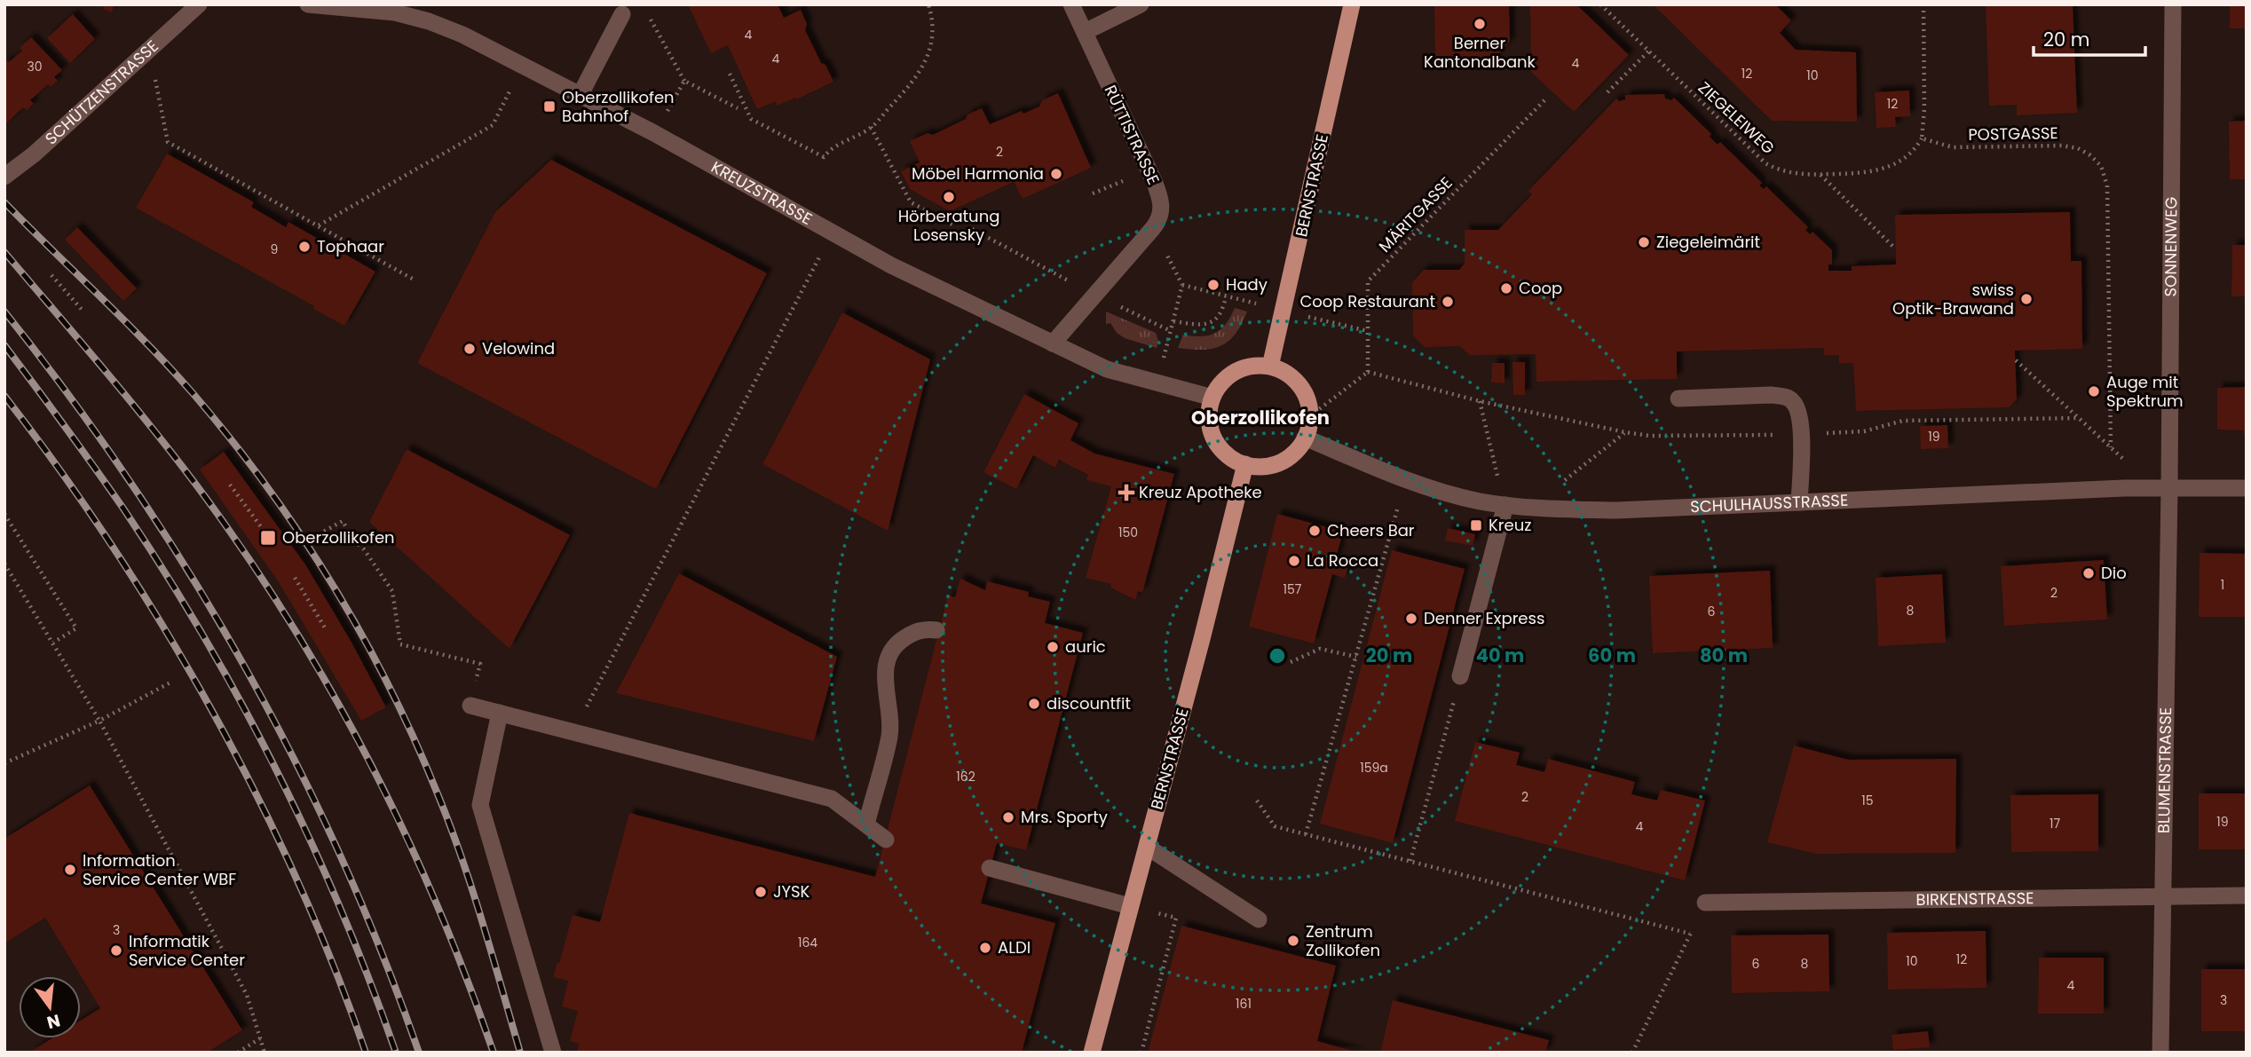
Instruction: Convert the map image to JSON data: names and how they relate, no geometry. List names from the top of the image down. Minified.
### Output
{"streets":{"main road":["BERNSTRASSE"],"street":["SCHÜTZENSTRASSE","RÜTTISTRASSE","KREUZSTRASSE","SONNENWEG","SCHULHAUSSTRASSE","BLUMENSTRASSE","BIRKENSTRASSE"],"path":["ZIEGELEIWEG","POSTGASSE","MÄRITGASSE"]},"crossings":[["ZIEGELEIWEG","POSTGASSE"],["RÜTTISTRASSE","KREUZSTRASSE"],["BERNSTRASSE","KREUZSTRASSE"],["BERNSTRASSE","SCHULHAUSSTRASSE"],["KREUZSTRASSE","SCHULHAUSSTRASSE"],["SONNENWEG","SCHULHAUSSTRASSE"],["SONNENWEG","BLUMENSTRASSE"],["SCHULHAUSSTRASSE","BLUMENSTRASSE"],["BLUMENSTRASSE","BIRKENSTRASSE"]],"districts":["Oberzollikofen"],"places":{"other":["Berner Kantonalbank","Möbel Harmonia","Hörberatung Losensky","Ziegeleimärit","Tophaar","Hady","Coop","swiss Optik-Brawand","Coop Restaurant","Velowind","Auge mit Spektrum","Cheers Bar","La Rocca","Dio","Denner Express","auric","discountfit","Mrs. Sporty","Information Service Center WBF","JYSK","Zentrum Zollikofen","ALDI","Informatik Service Center"],"transit":["Oberzollikofen Bahnhof","Kreuz","Oberzollikofen"],"health":["Kreuz Apotheke"]},"house_numbers":["4","4","4","30","12","10","12","2","9","19","150","1","157","2","8","6","159a","162","2","15","19","17","4","3","164","12","10","6","8","4","3","161"],"scale_bar":"20 m","north":"bottom","rings":["20 m","40 m","60 m","80 m"]}
